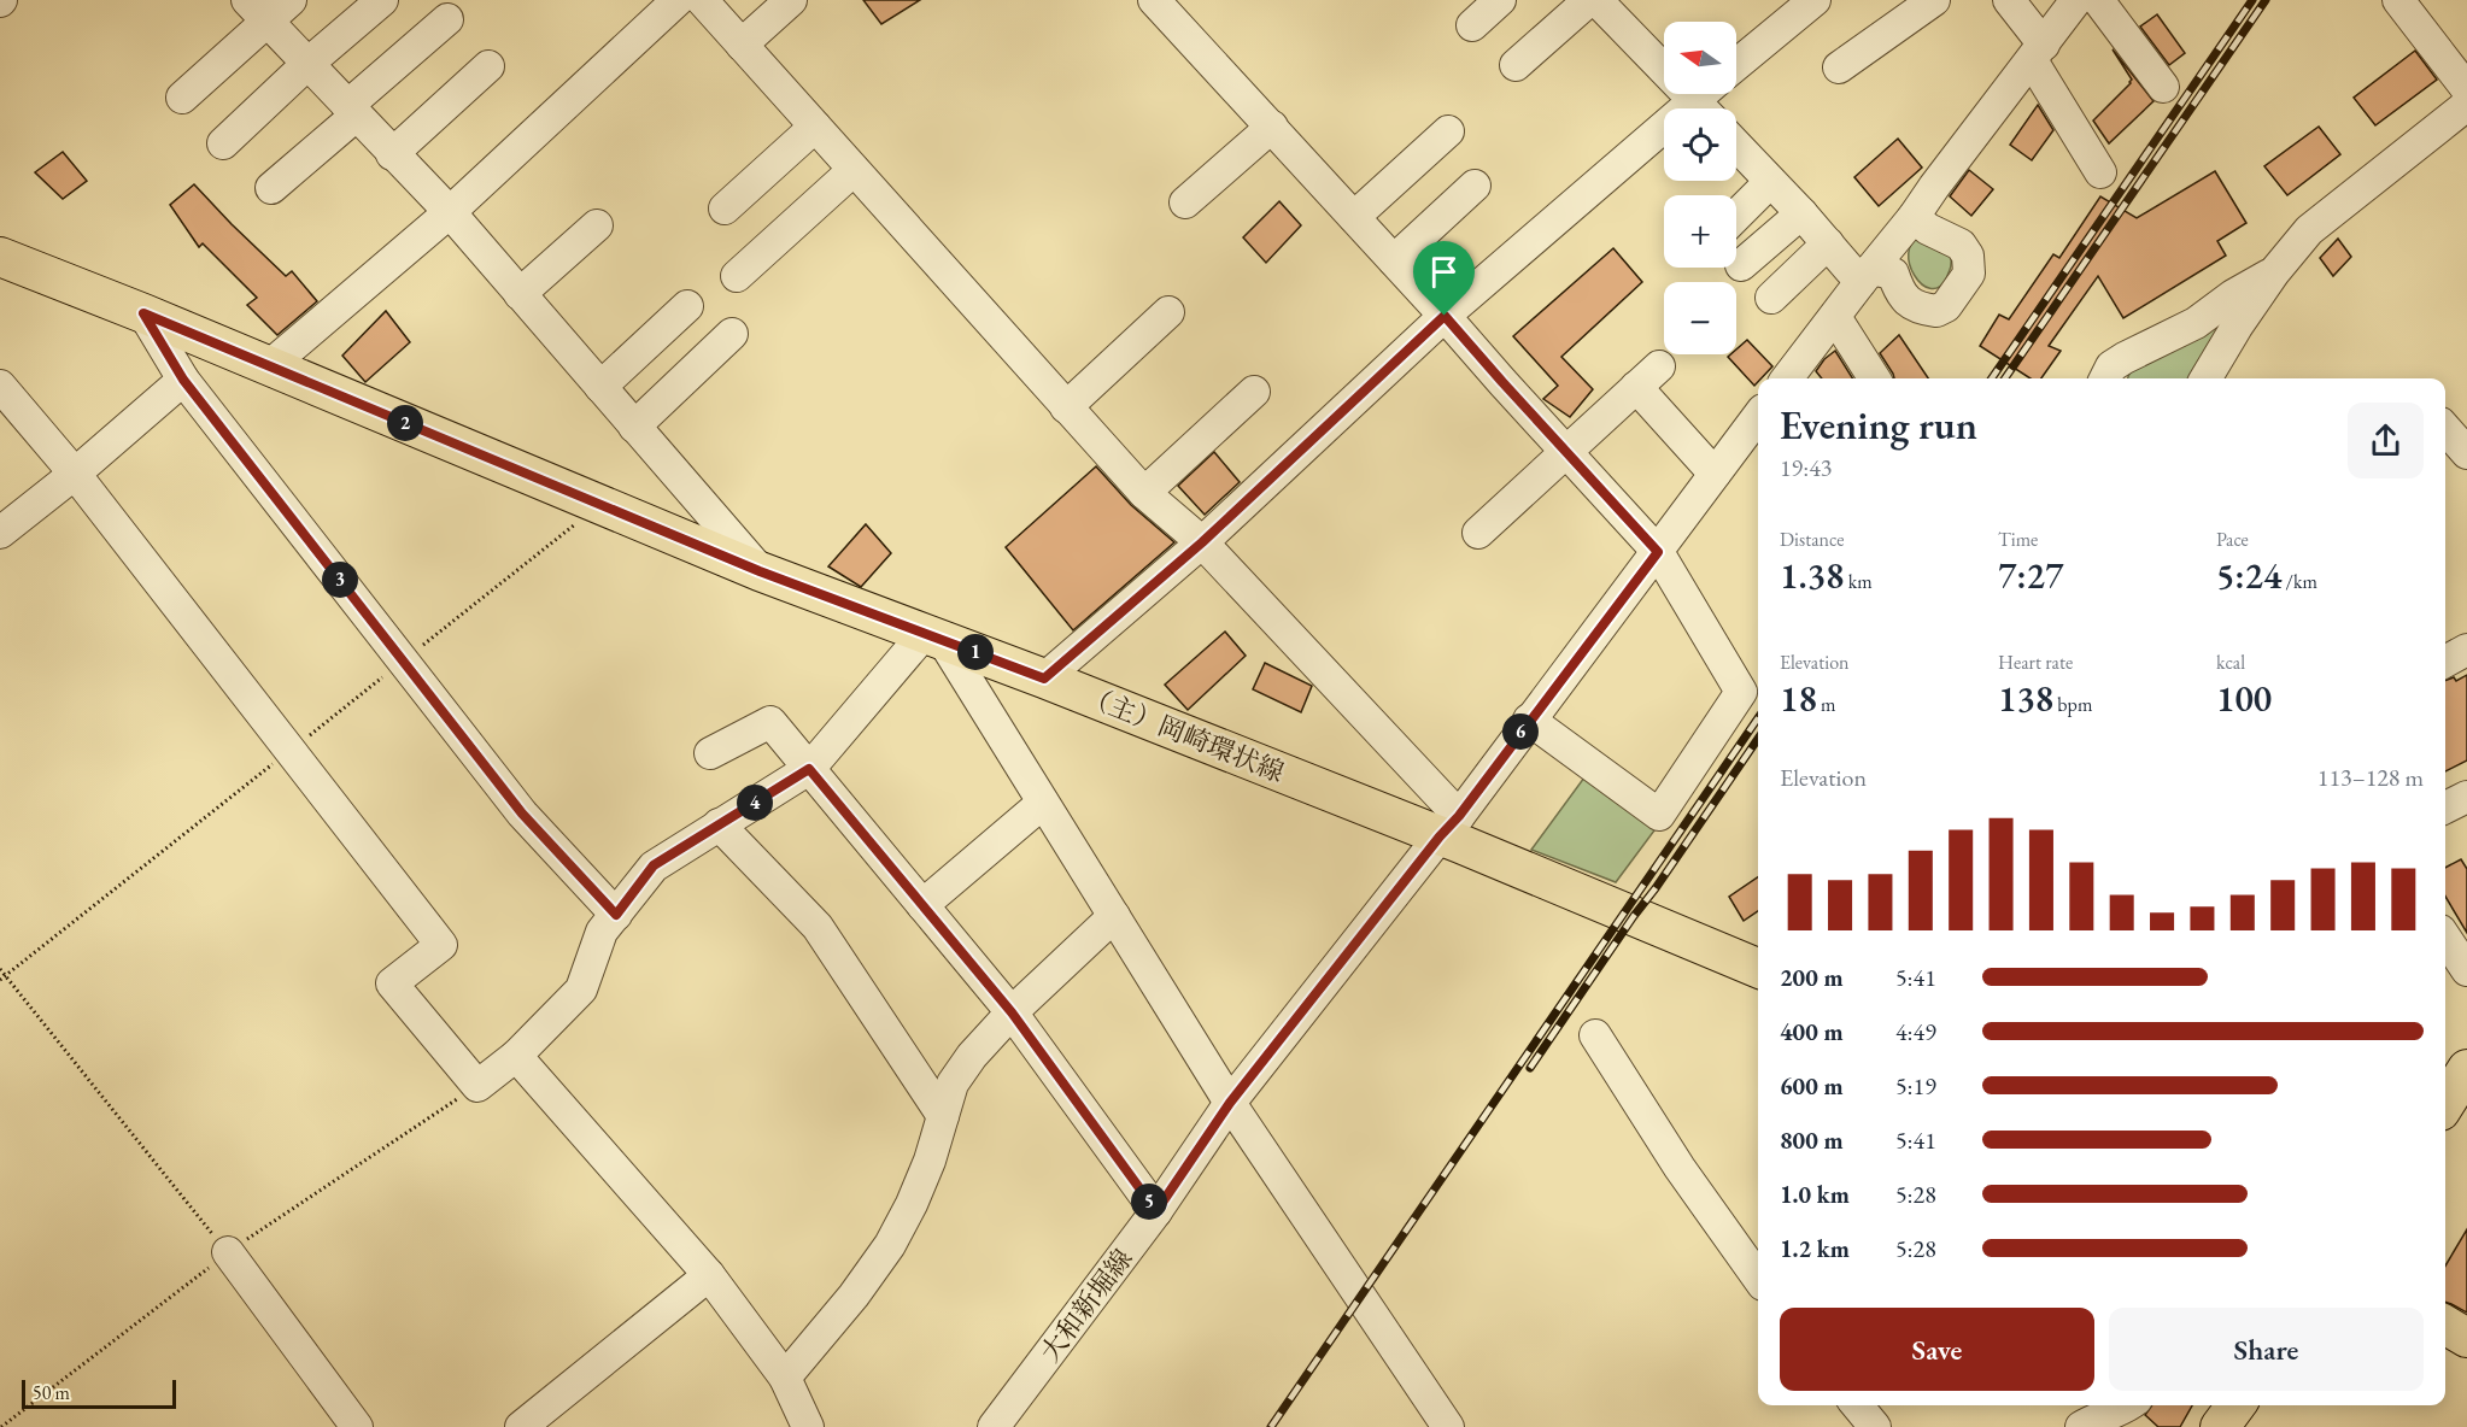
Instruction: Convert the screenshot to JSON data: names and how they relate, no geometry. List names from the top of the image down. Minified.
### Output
{"streets":{"main road":["（主）岡崎環状線"],"street":["大和新堀線"]},"crossings":[["（主）岡崎環状線","大和新堀線"]],"scale_bar":"50 m","north":"left","page":{"map_buttons":["+","−"],"heading":["Evening run","19:43"],"pins":["2","3","1","6","4","5"],"stats":[["Distance","1.38 km"],["Time","7:27"],["Pace","5:24 /km"],["Elevation","18 m"],["Heart rate","138 bpm"],["kcal","100"]],"chart":["Elevation","113–128 m"],"list":[{"name":"200 m","note":"5:41"},{"name":"400 m","note":"4:49"},{"name":"600 m","note":"5:19"},{"name":"800 m","note":"5:41"},{"name":"1.0 km","note":"5:28"},{"name":"1.2 km","note":"5:28"}],"buttons":["Save","Share"],"scale":"50 m"}}
